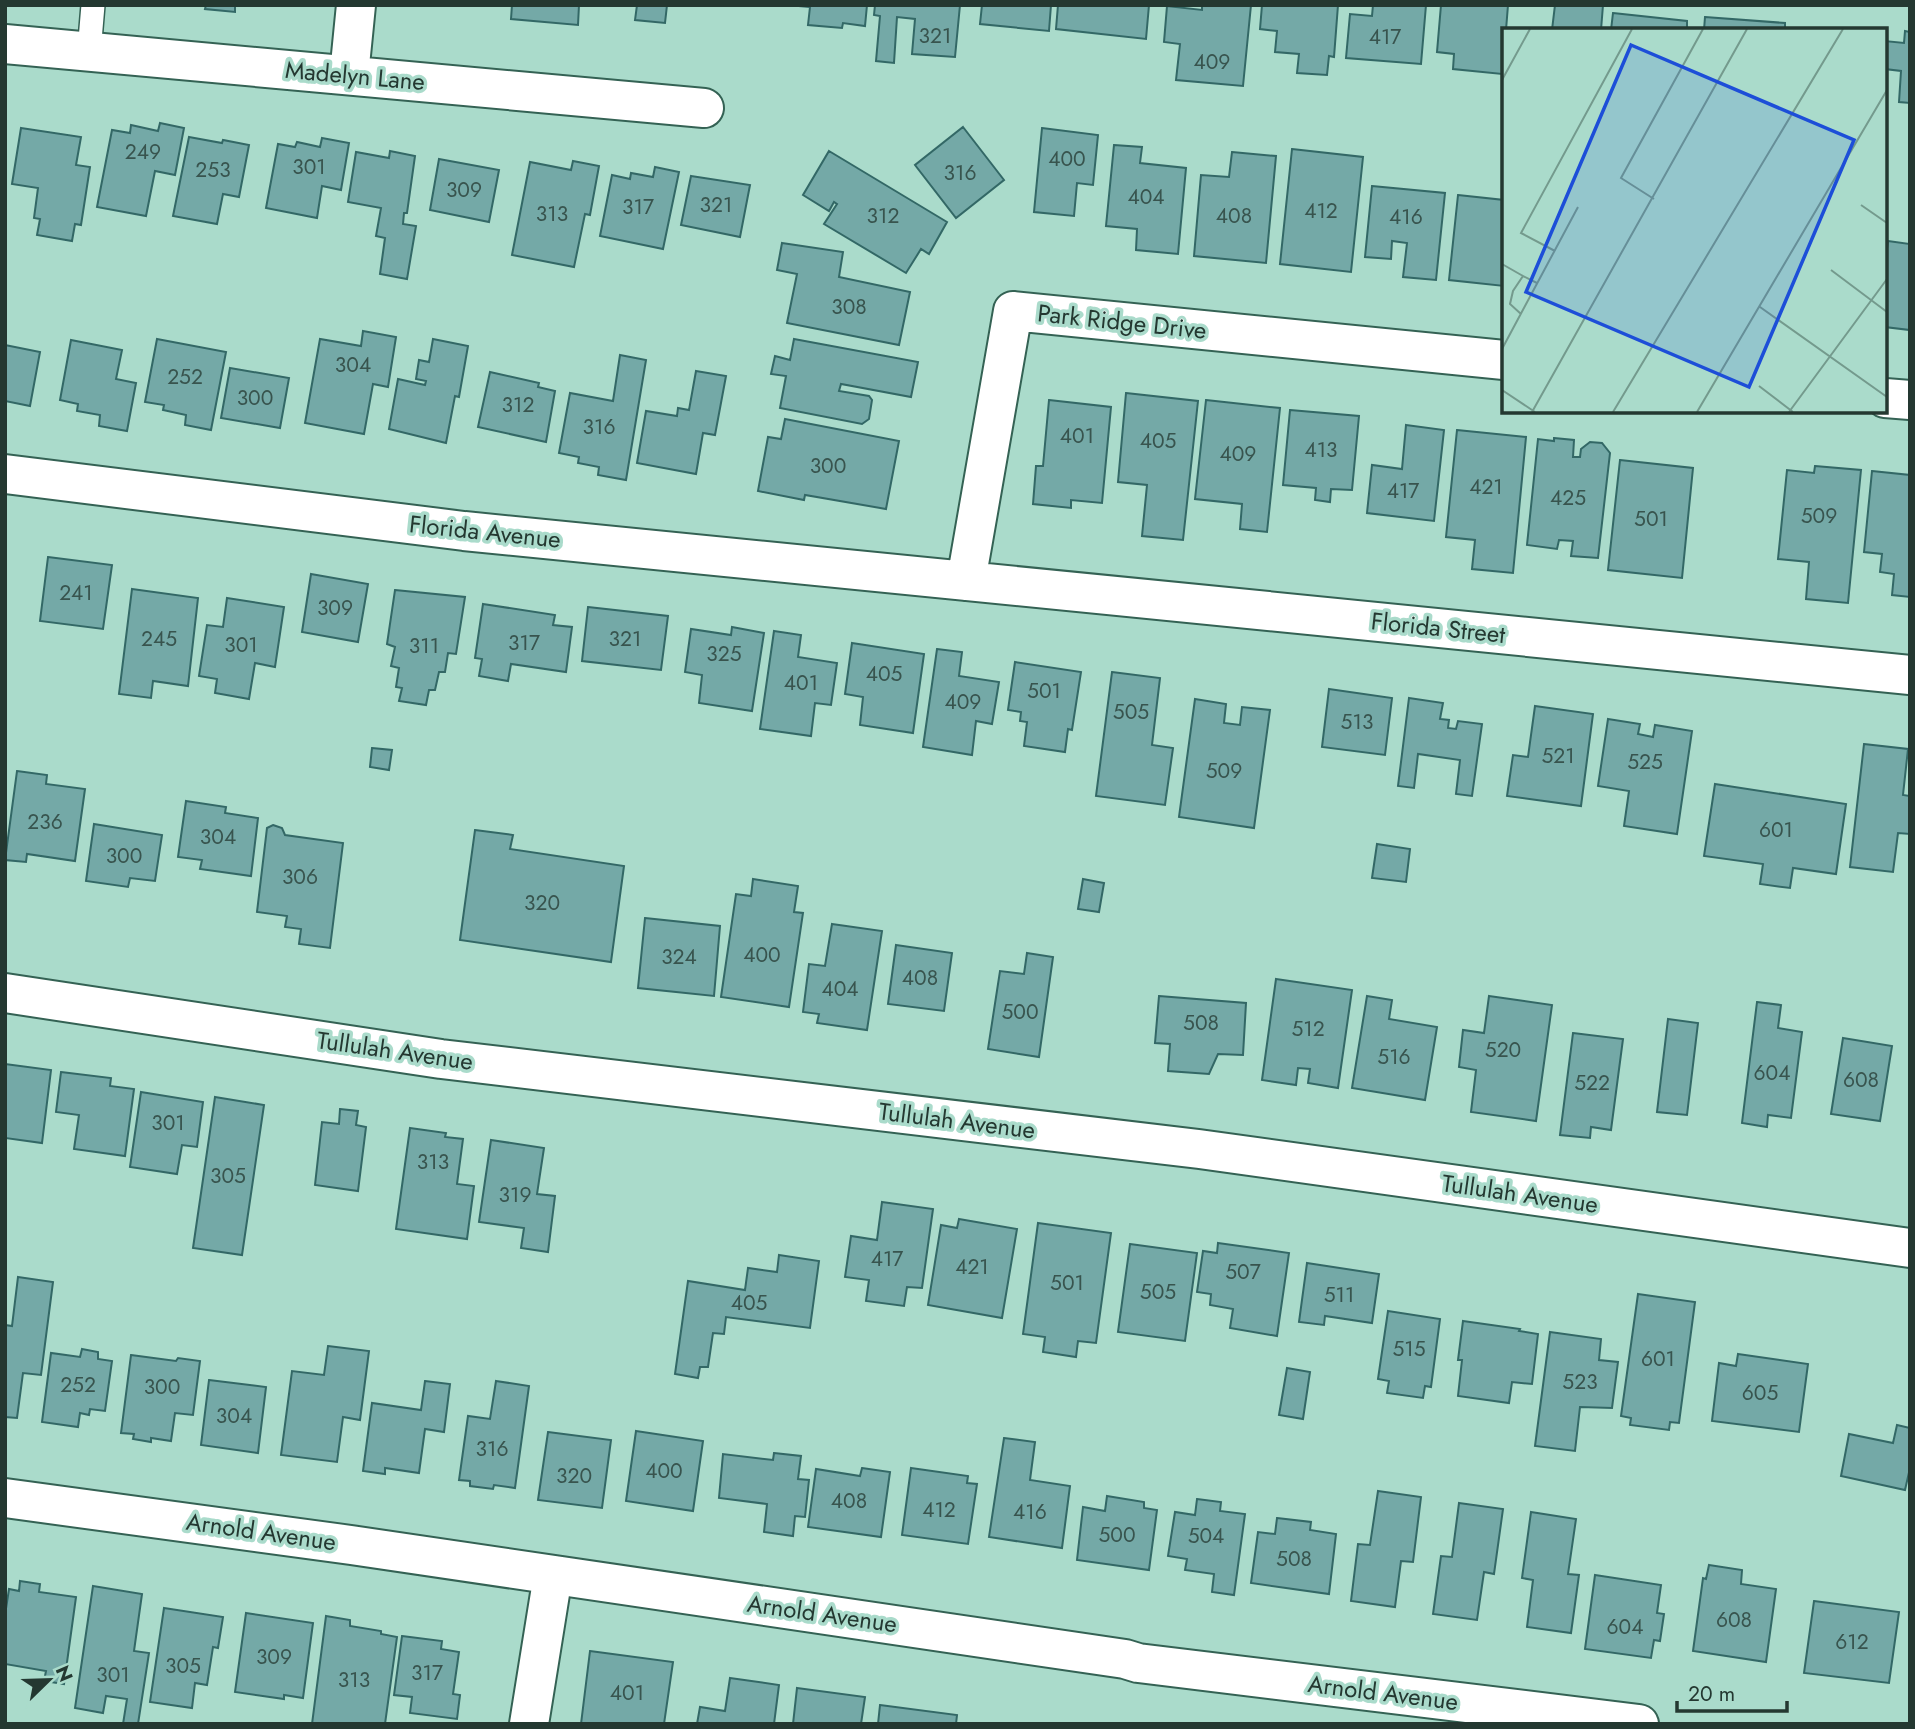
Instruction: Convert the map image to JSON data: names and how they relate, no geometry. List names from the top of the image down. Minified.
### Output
{"streets":{"street":["Madelyn Lane","Park Ridge Drive","Florida Avenue","Florida Street","Tullulah Avenue","Arnold Avenue"]},"crossings":[["Park Ridge Drive","Florida Avenue"],["Park Ridge Drive","Florida Street"],["Florida Avenue","Florida Street"]],"house_numbers":["321","417","409","249","400","301","253","316","309","404","321","317","412","313","312","408","416","308","304","252","300","312","316","401","405","413","409","300","421","417","425","509","501","241","309","245","321","317","301","311","325","405","401","501","409","505","513","521","525","509","236","601","304","300","306","320","400","324","408","404","500","508","512","520","516","604","608","522","301","313","305","319","417","421","507","501","505","511","405","515","601","523","252","300","605","304","316","400","320","408","412","416","500","504","508","608","604","612","309","305","317","301","313","401"],"scale_bar":"20 m","north":"top right"}
